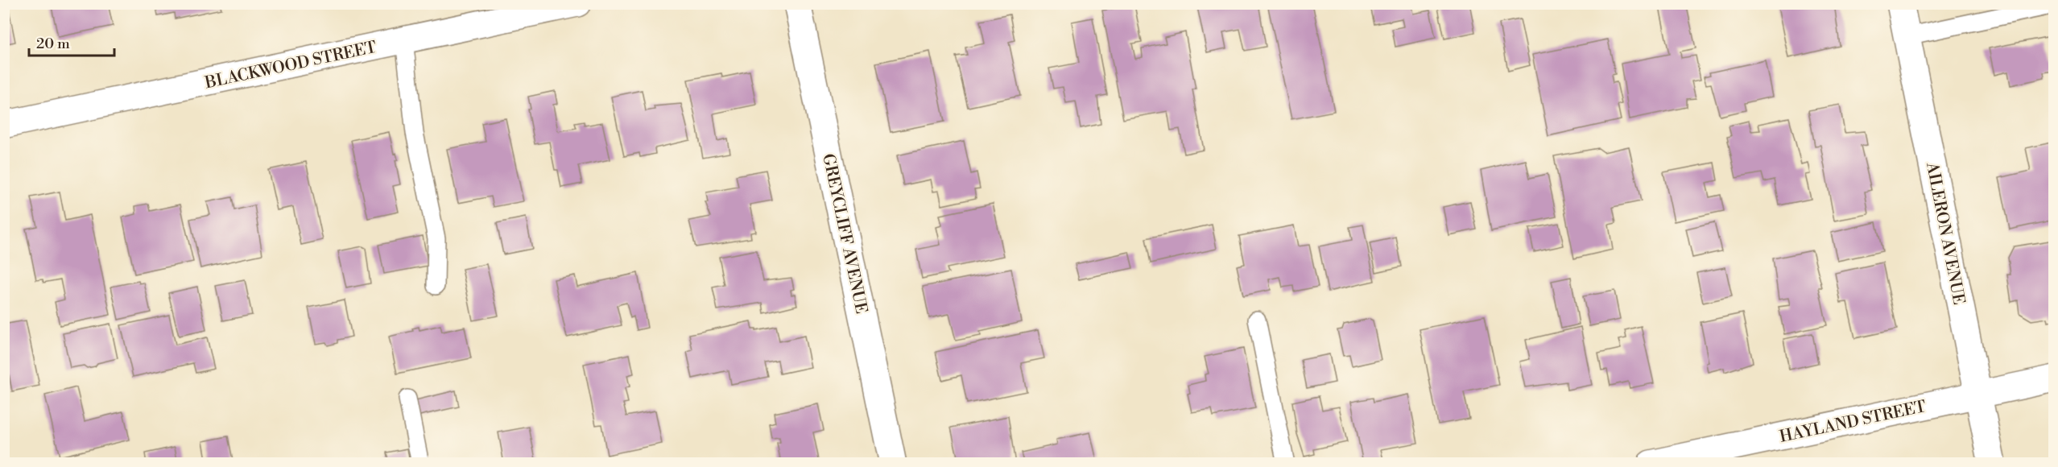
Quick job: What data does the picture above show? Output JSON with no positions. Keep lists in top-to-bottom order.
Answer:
{
  "streets": {
    "street": [
      "BLACKWOOD STREET",
      "GREYCLIFF AVENUE",
      "AILERON AVENUE",
      "HAYLAND STREET"
    ]
  },
  "crossings": [
    ["AILERON AVENUE", "HAYLAND STREET"]
  ],
  "scale_bar": "20 m"
}
